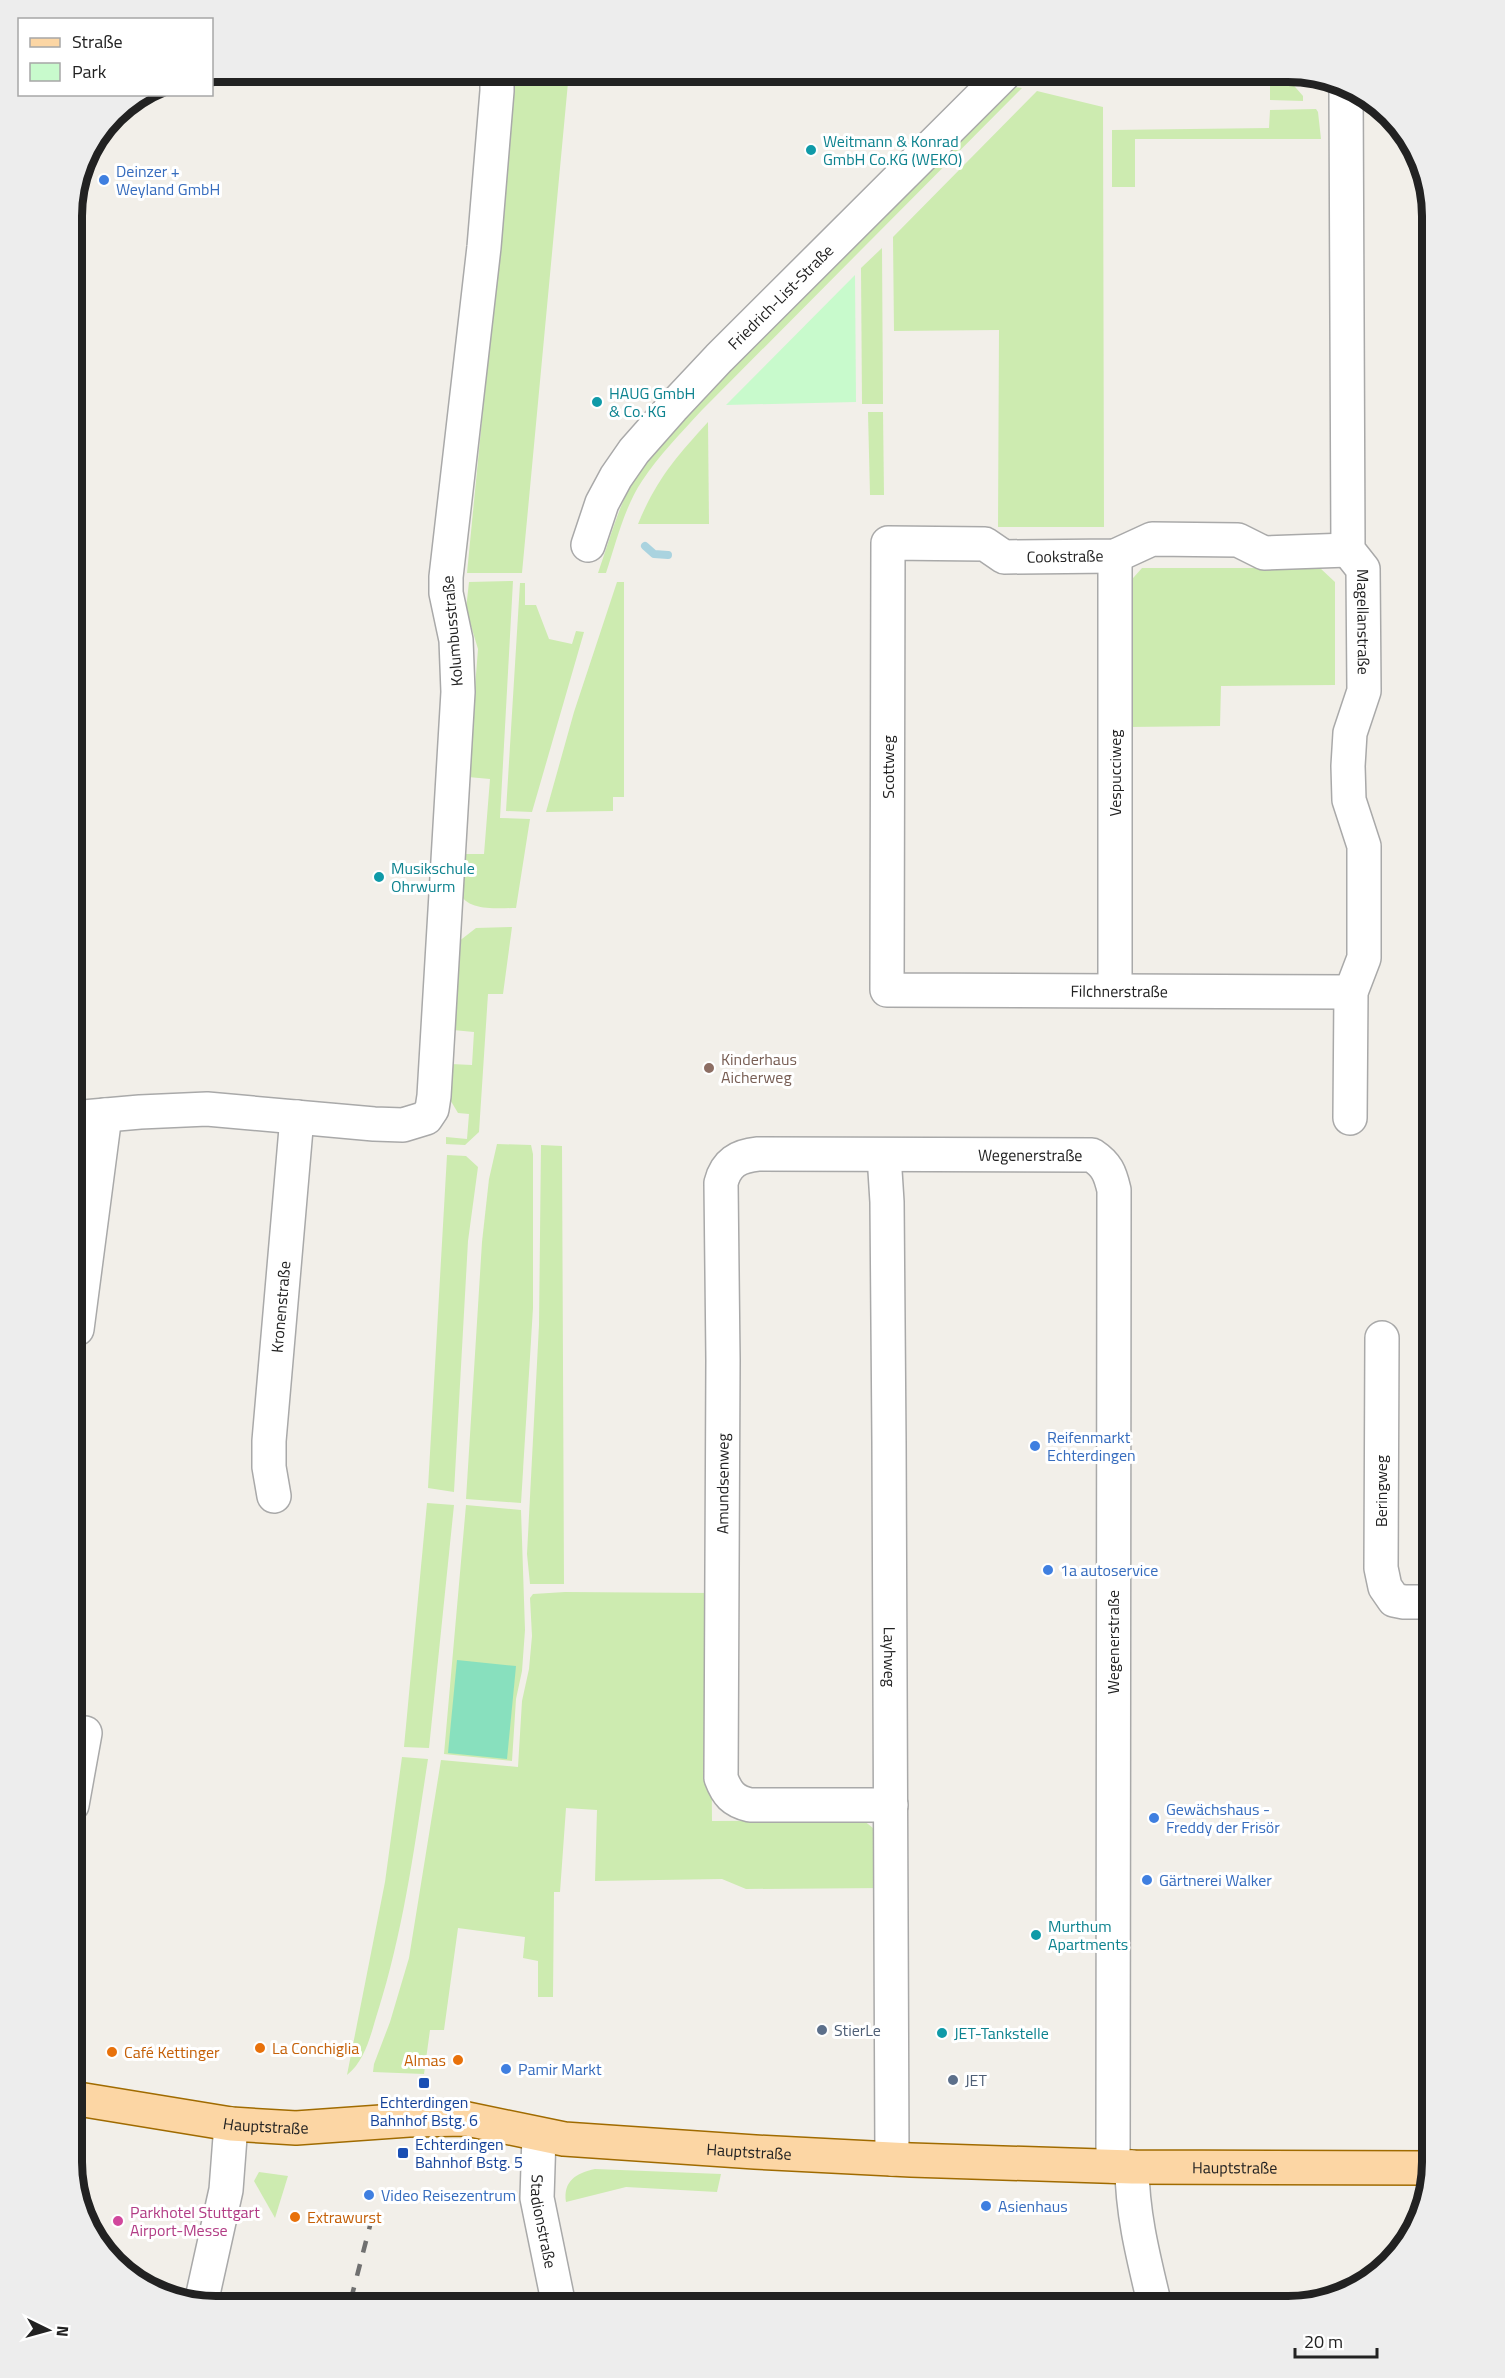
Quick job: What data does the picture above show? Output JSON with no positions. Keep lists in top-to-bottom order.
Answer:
{
  "streets": {
    "main road": ["Hauptstraße"],
    "street": [
      "Friedrich-List-Straße",
      "Cookstraße",
      "Magellanstraße",
      "Kolumbusstraße",
      "Scottweg",
      "Vespucciweg",
      "Filchnerstraße",
      "Wegenerstraße",
      "Kronenstraße",
      "Amundsenweg",
      "Beringweg",
      "Layhweg",
      "Stadionstraße"
    ]
  },
  "crossings": [
    ["Cookstraße", "Magellanstraße"],
    ["Cookstraße", "Scottweg"],
    ["Cookstraße", "Vespucciweg"],
    ["Magellanstraße", "Filchnerstraße"],
    ["Kolumbusstraße", "Kronenstraße"],
    ["Scottweg", "Filchnerstraße"],
    ["Vespucciweg", "Filchnerstraße"],
    ["Wegenerstraße", "Amundsenweg"],
    ["Wegenerstraße", "Layhweg"],
    ["Wegenerstraße", "Hauptstraße"],
    ["Amundsenweg", "Layhweg"],
    ["Layhweg", "Hauptstraße"],
    ["Hauptstraße", "Stadionstraße"]
  ],
  "places": {
    "other": [
      "Weitmann & Konrad GmbH Co.KG (WEKO)",
      "Deinzer + Weyland GmbH",
      "HAUG GmbH & Co. KG",
      "Musikschule Ohrwurm",
      "Kinderhaus Aicherweg",
      "Reifenmarkt Echterdingen",
      "1a autoservice",
      "Gewächshaus - Freddy der Frisör",
      "Gärtnerei Walker",
      "Murthum Apartments",
      "StierLe",
      "JET-Tankstelle",
      "La Conchiglia",
      "Café Kettinger",
      "Almas",
      "Pamir Markt",
      "JET",
      "Video Reisezentrum",
      "Asienhaus",
      "Extrawurst",
      "Parkhotel Stuttgart Airport-Messe"
    ],
    "transit": ["Echterdingen Bahnhof Bstg. 6", "Echterdingen Bahnhof Bstg. 5"]
  },
  "legend": ["Straße", "Park"],
  "scale_bar": "20 m",
  "north": "right"
}
